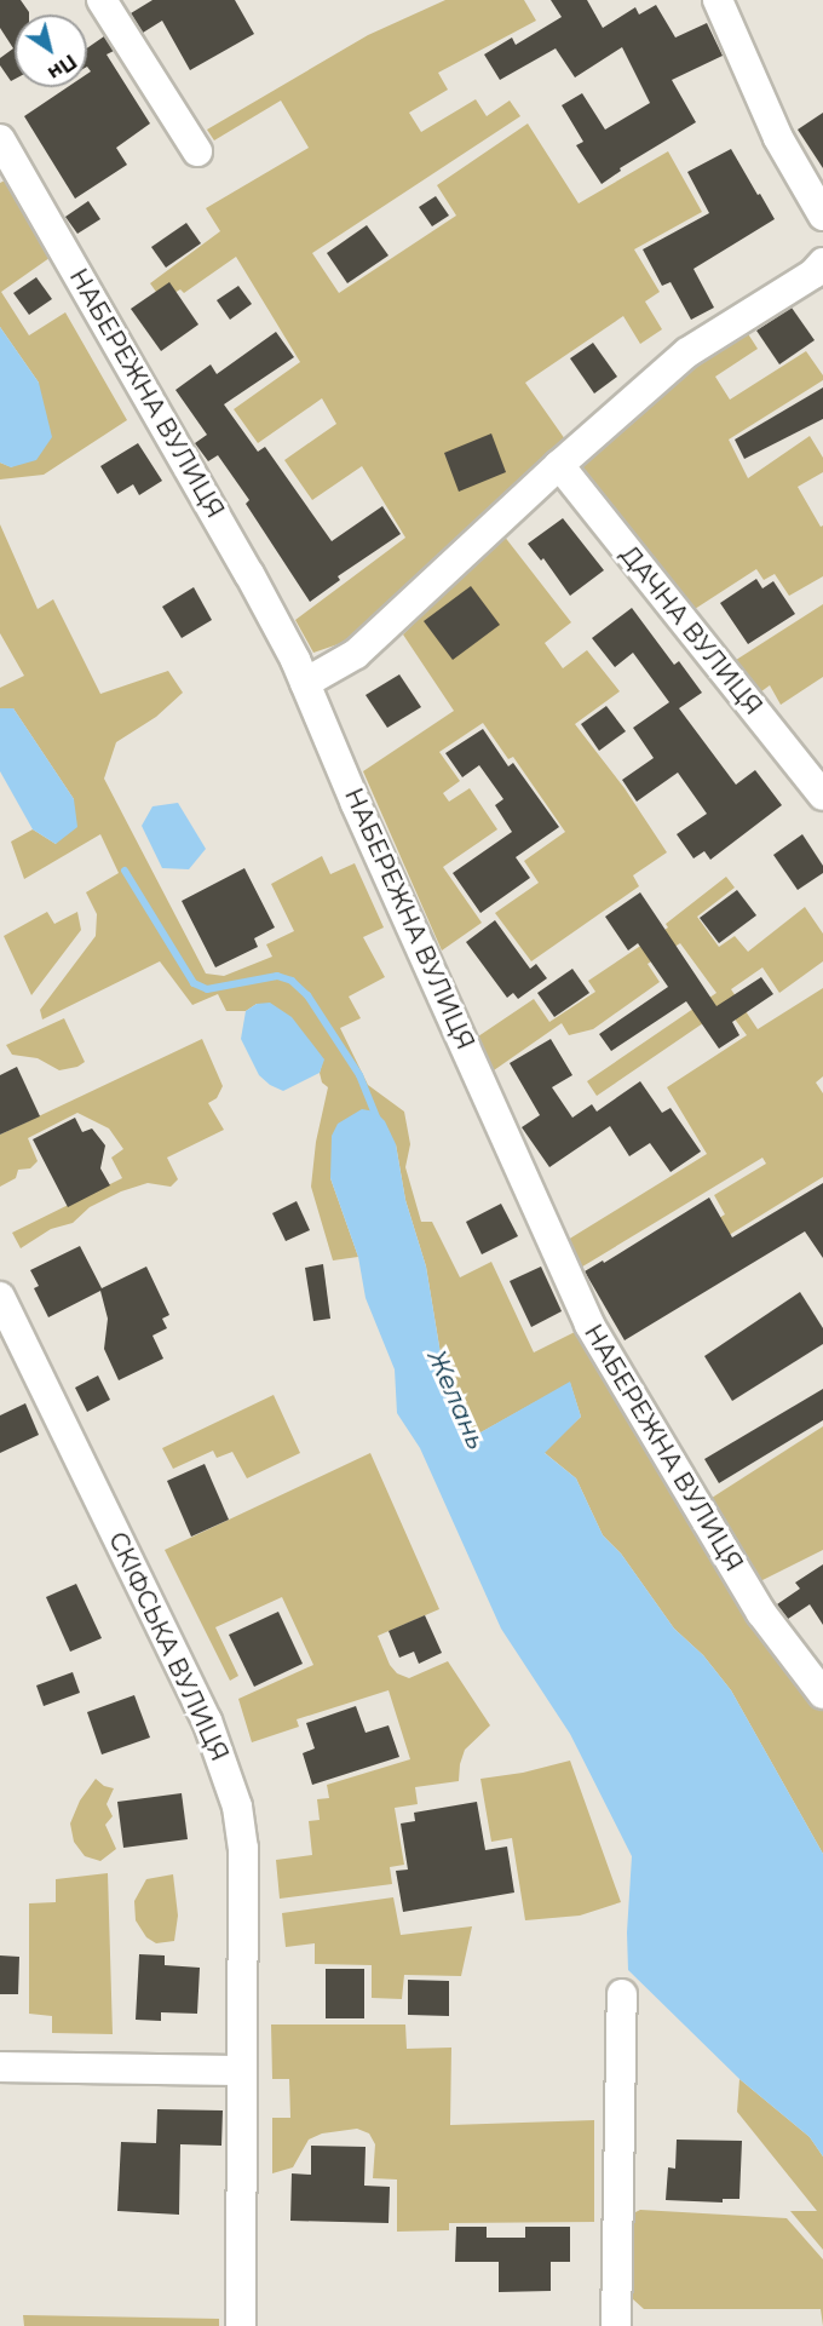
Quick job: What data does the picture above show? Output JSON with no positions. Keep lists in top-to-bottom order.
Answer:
{
  "streets": {
    "street": ["НАБЕРЕЖНА ВУЛИЦЯ", "ДАЧНА ВУЛИЦЯ", "СКІФСЬКА ВУЛИЦЯ"]
  },
  "water": ["Желань"],
  "north": "bottom right"
}
